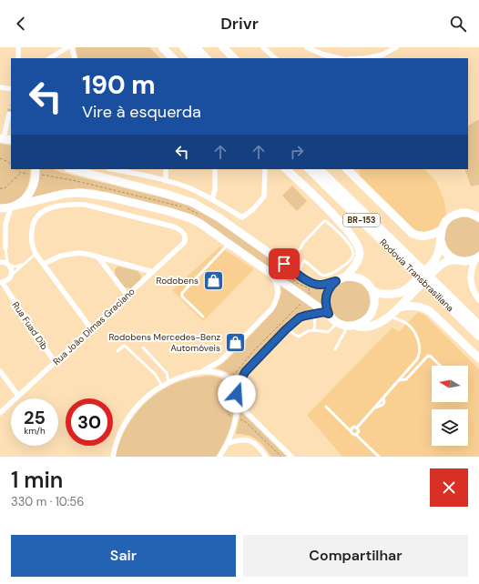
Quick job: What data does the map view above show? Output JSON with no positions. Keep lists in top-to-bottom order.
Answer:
{
  "streets": {
    "highway": ["BR-153", "Rodovia Transbrasiliana"],
    "street": ["Rua Fuad Dib", "Rua João Dimas Graciano"]
  },
  "crossings": [
    ["Rua Fuad Dib", "Rua João Dimas Graciano"]
  ],
  "places": {
    "shop": ["Rodobens", "Rodobens Mercedes-Benz Automóveis"]
  },
  "north": "left",
  "page": {
    "header": "Drivr",
    "turn": ["190 m", "Vire à esquerda"],
    "speed": "25 km/h",
    "limit": "30",
    "heading": ["1 min", "330 m · 10:56"],
    "buttons": ["Sair", "Compartilhar"]
  }
}
